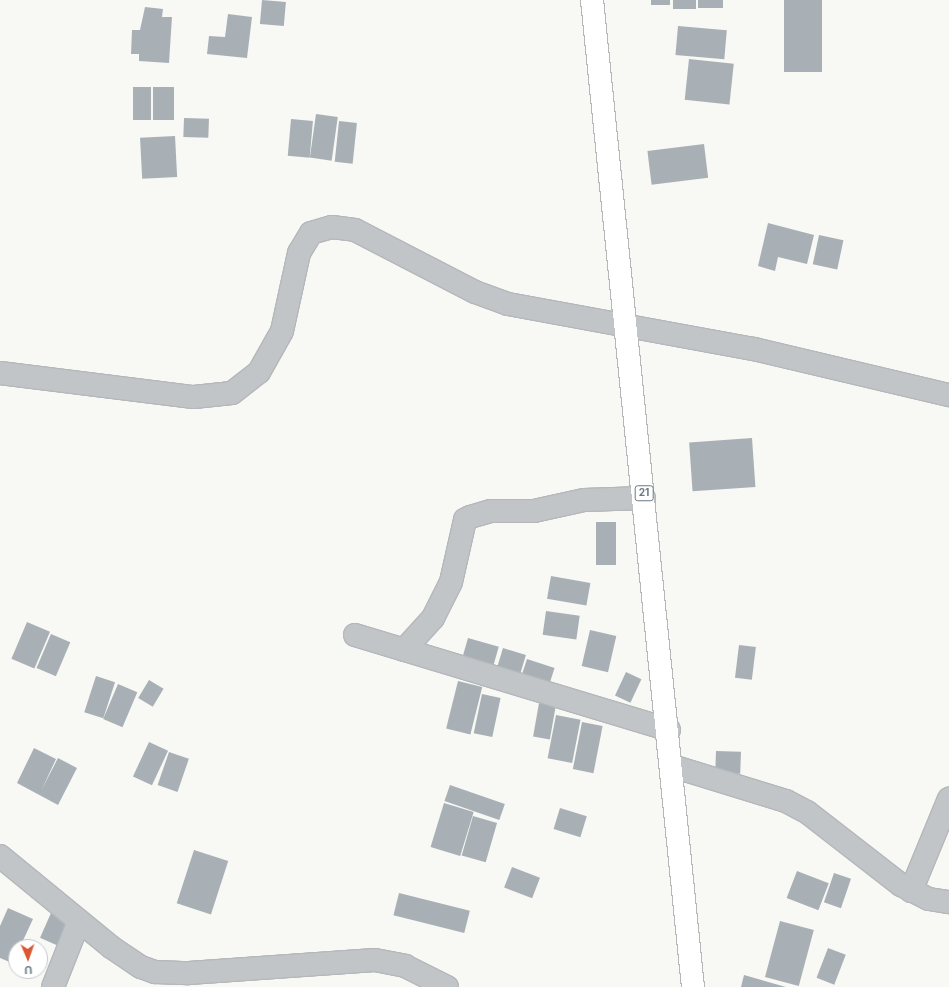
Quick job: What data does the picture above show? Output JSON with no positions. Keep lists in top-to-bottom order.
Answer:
{
  "streets": {
    "highway": ["21"]
  },
  "north": "bottom"
}
